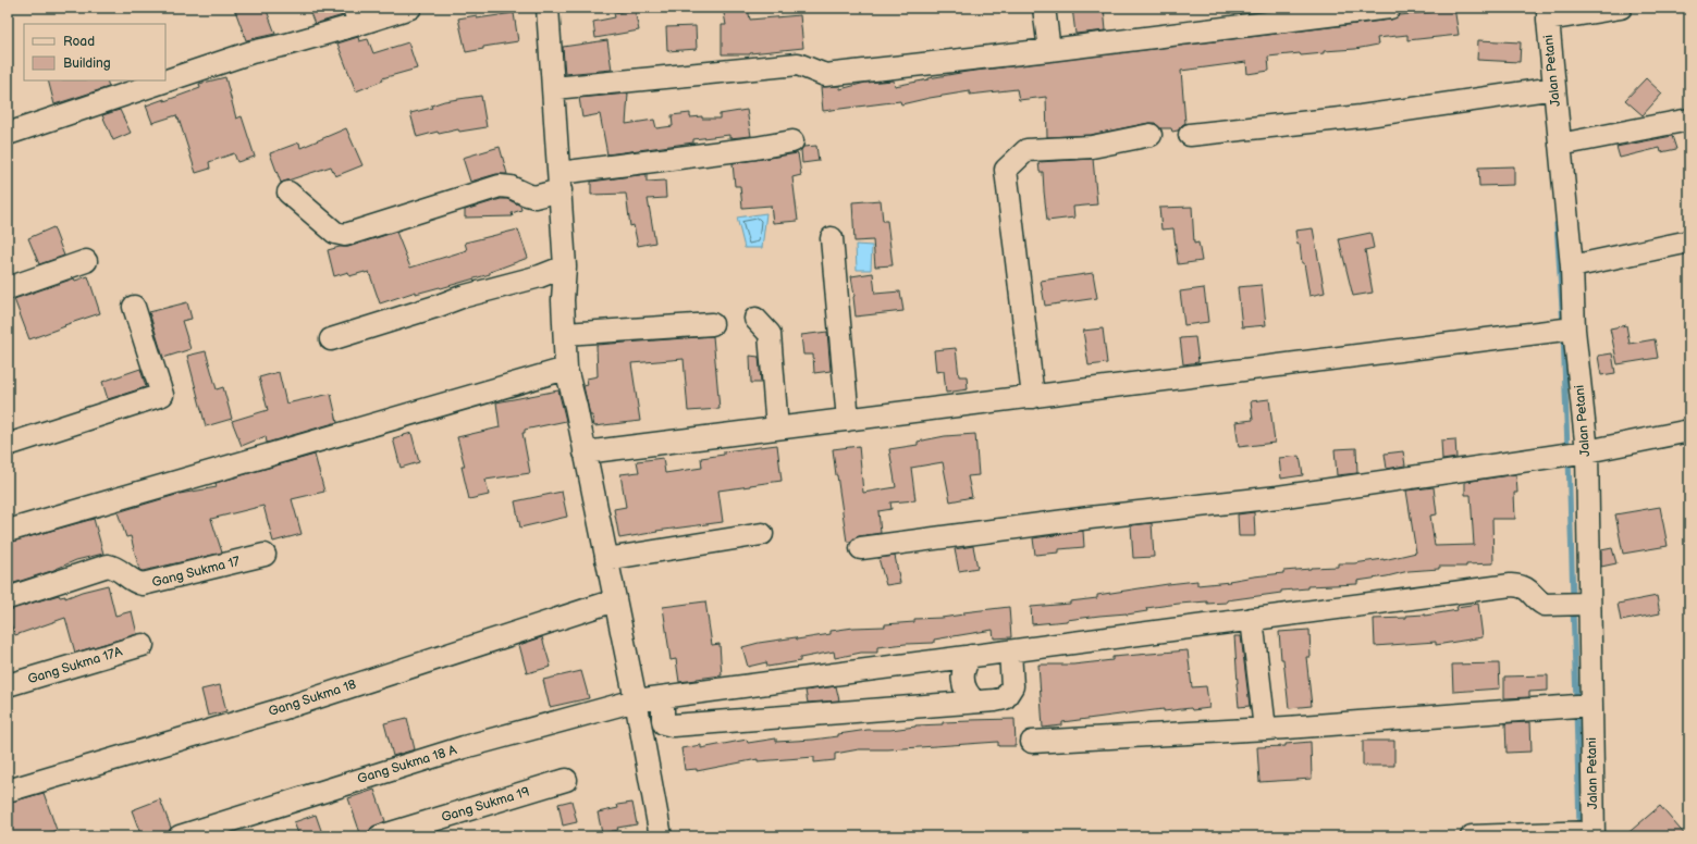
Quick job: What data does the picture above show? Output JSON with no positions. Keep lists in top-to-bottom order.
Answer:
{
  "streets": {
    "street": [
      "Jalan Petani",
      "Gang Sukma 17",
      "Gang Sukma 17A",
      "Gang Sukma 18",
      "Gang Sukma 18 A",
      "Gang Sukma 19"
    ]
  },
  "legend": ["Road", "Building"]
}
